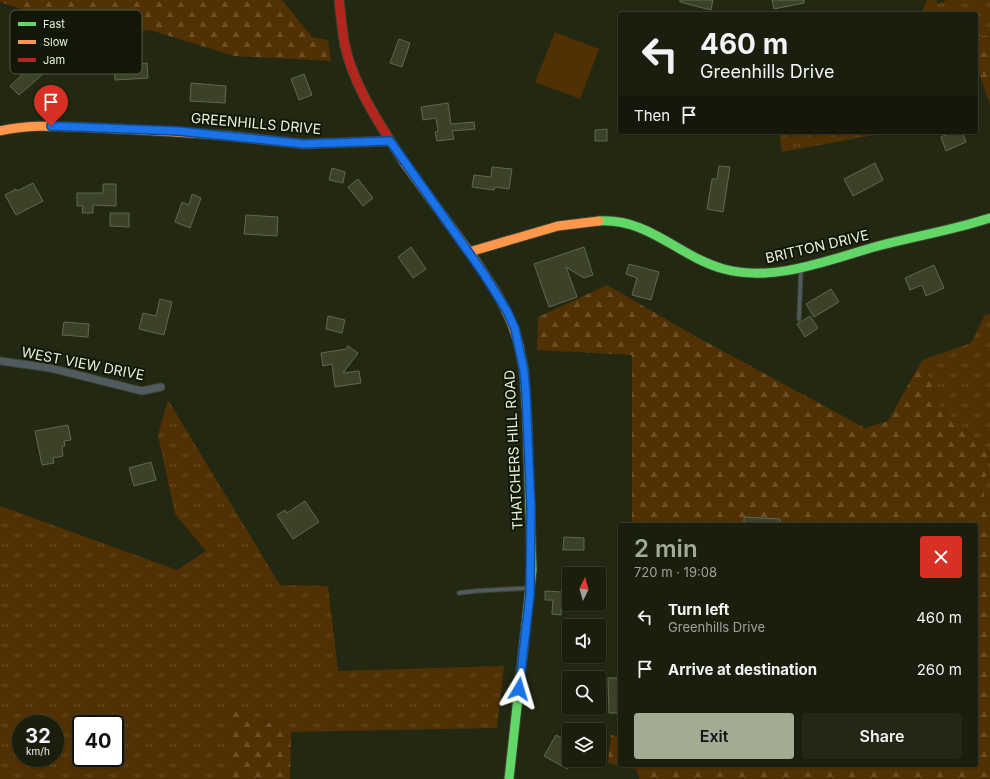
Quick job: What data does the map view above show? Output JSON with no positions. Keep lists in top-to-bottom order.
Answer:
{
  "streets": {
    "street": [
      "GREENHILLS DRIVE",
      "BRITTON DRIVE",
      "WEST VIEW DRIVE",
      "THATCHERS HILL ROAD"
    ]
  },
  "crossings": [
    ["GREENHILLS DRIVE", "THATCHERS HILL ROAD"],
    ["BRITTON DRIVE", "THATCHERS HILL ROAD"]
  ],
  "legend": ["Fast", "Slow", "Jam"],
  "north": "top",
  "page": {
    "turn": ["460 m", "Greenhills Drive"],
    "then": "Then",
    "heading": ["2 min", "720 m · 19:08"],
    "list": [
      {
        "name": "Turn left",
        "note": "Greenhills Drive",
        "value": "460 m"
      },
      {
        "name": "Arrive at destination",
        "value": "260 m"
      }
    ],
    "buttons": ["Exit", "Share"],
    "speed": "32 km/h",
    "limit": "40"
  }
}
